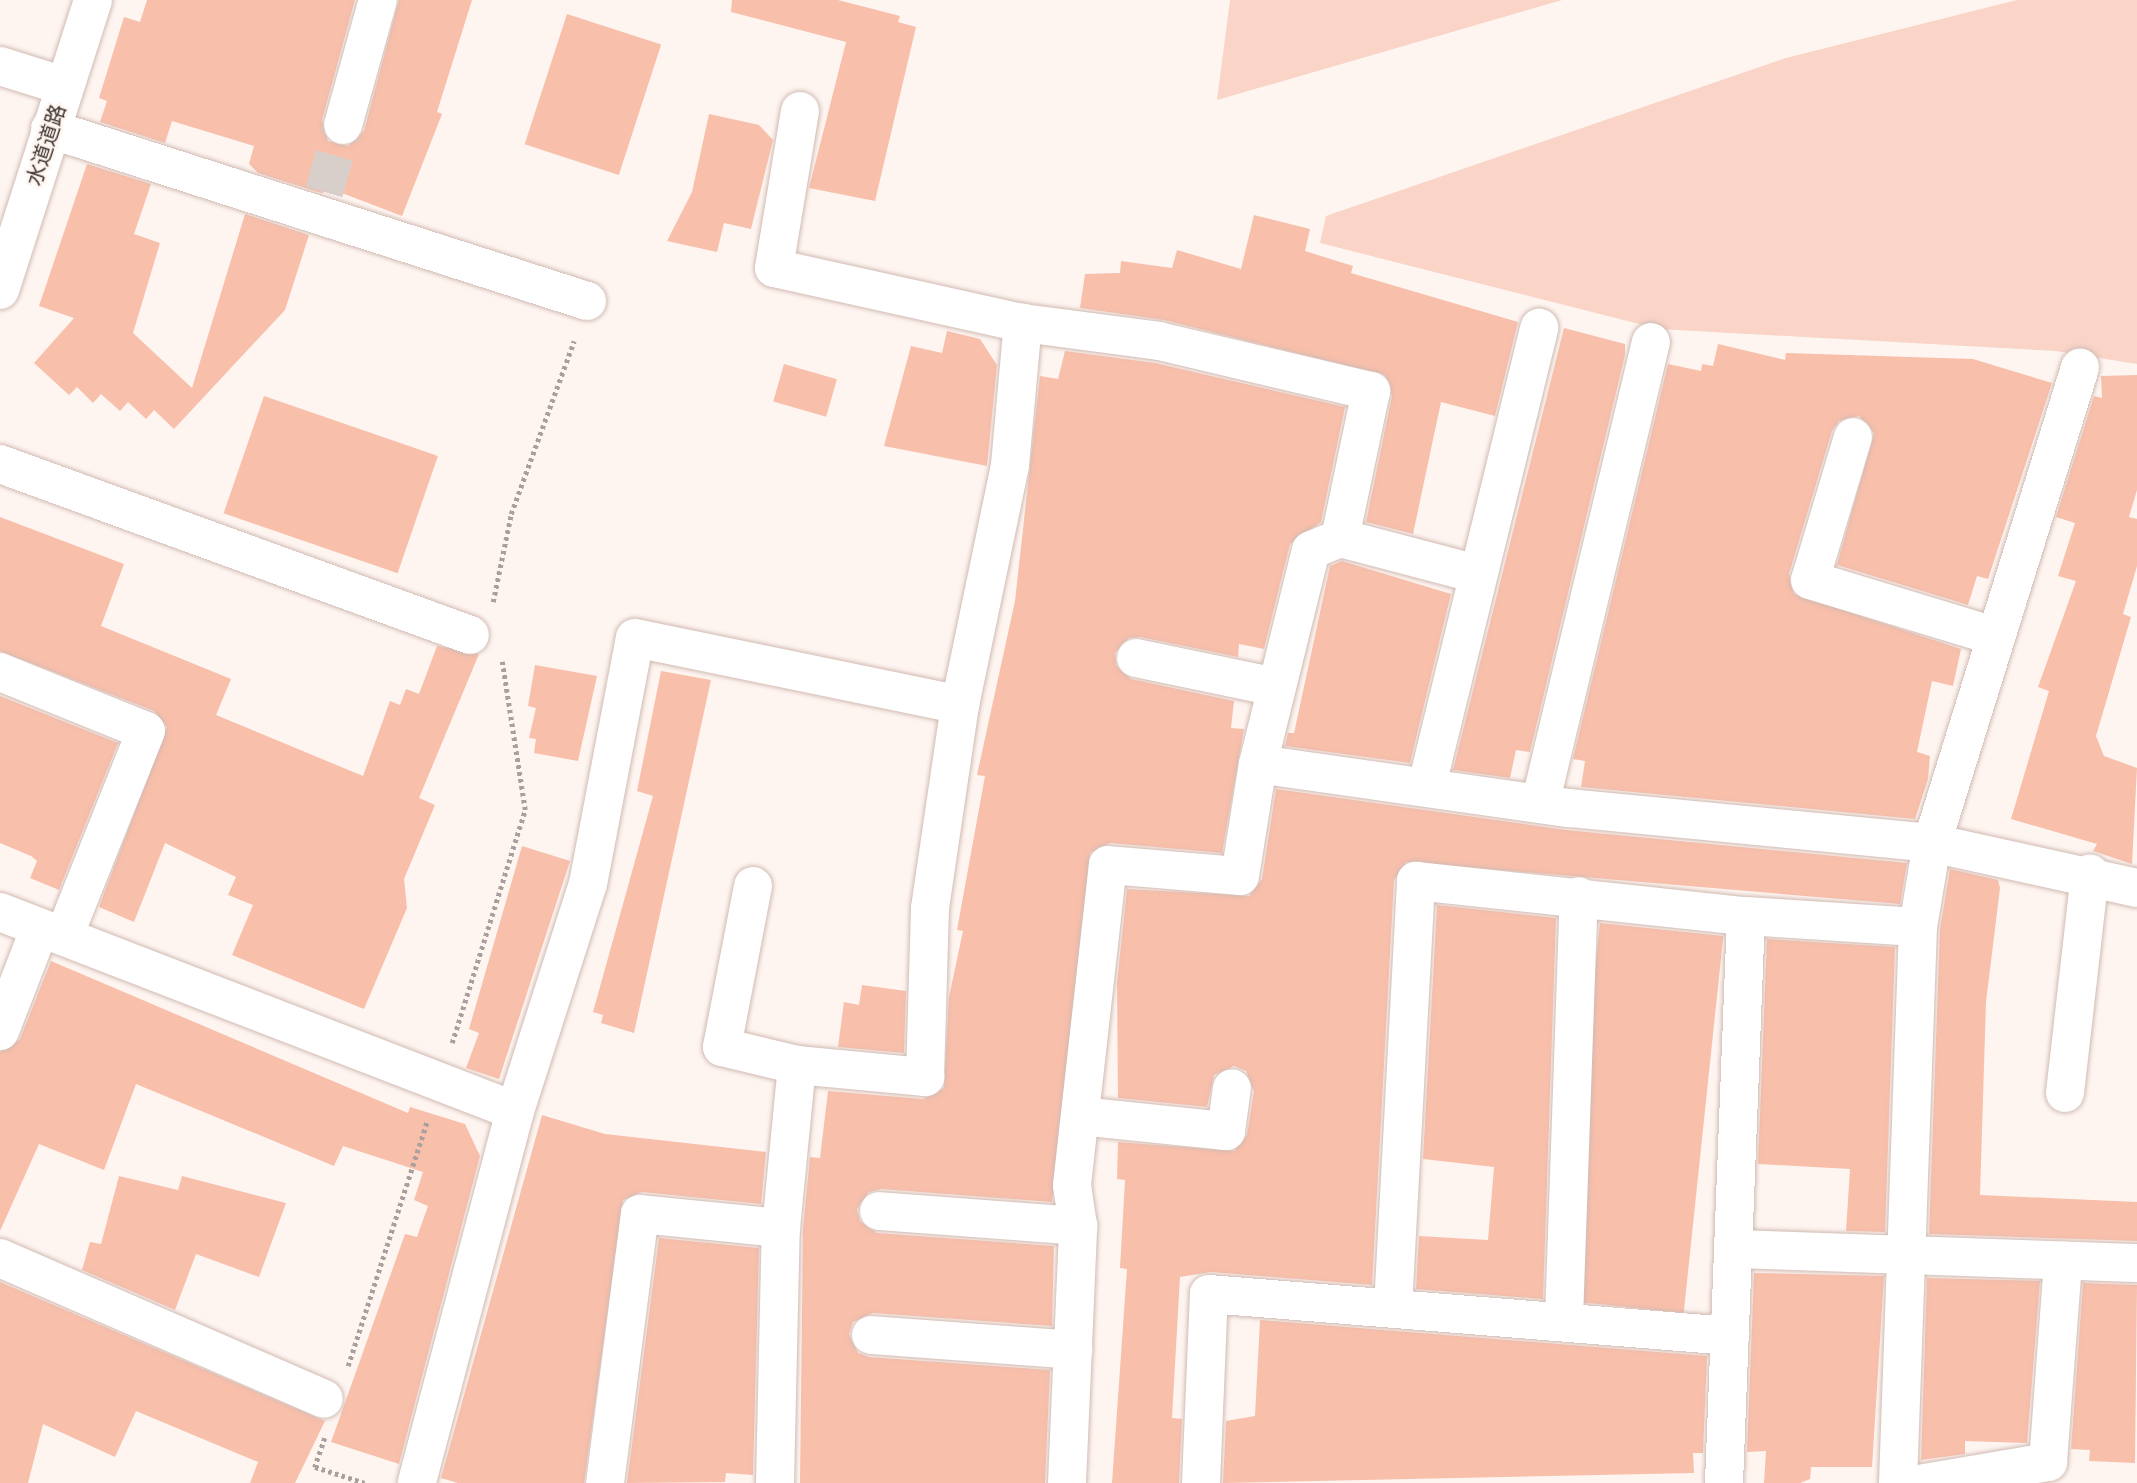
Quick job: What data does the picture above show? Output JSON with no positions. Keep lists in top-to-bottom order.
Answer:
{
  "streets": {
    "street": ["水道道路"]
  }
}
